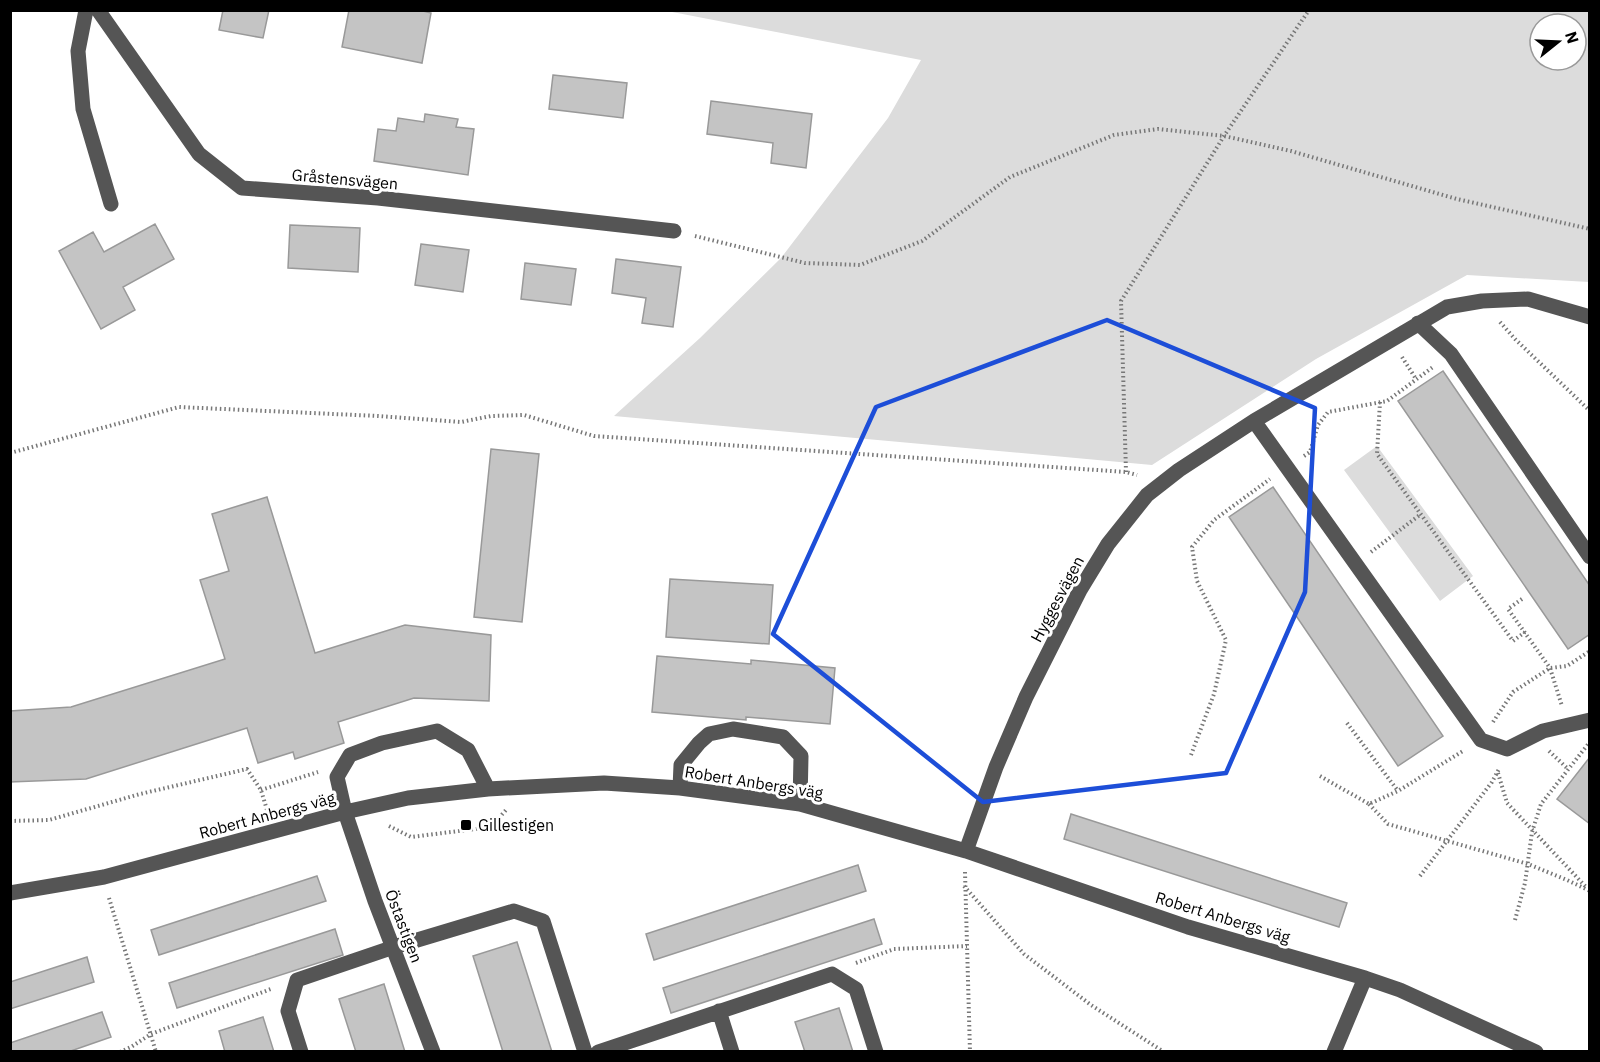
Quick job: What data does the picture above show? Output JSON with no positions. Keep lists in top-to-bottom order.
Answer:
{
  "streets": {
    "street": [
      "Gråstensvägen",
      "Hyggesvägen",
      "Robert Anbergs väg",
      "Östastigen"
    ]
  },
  "crossings": [
    ["Hyggesvägen", "Robert Anbergs väg"],
    ["Robert Anbergs väg", "Östastigen"]
  ],
  "places": {
    "transit": ["Gillestigen"]
  },
  "north": "right"
}
